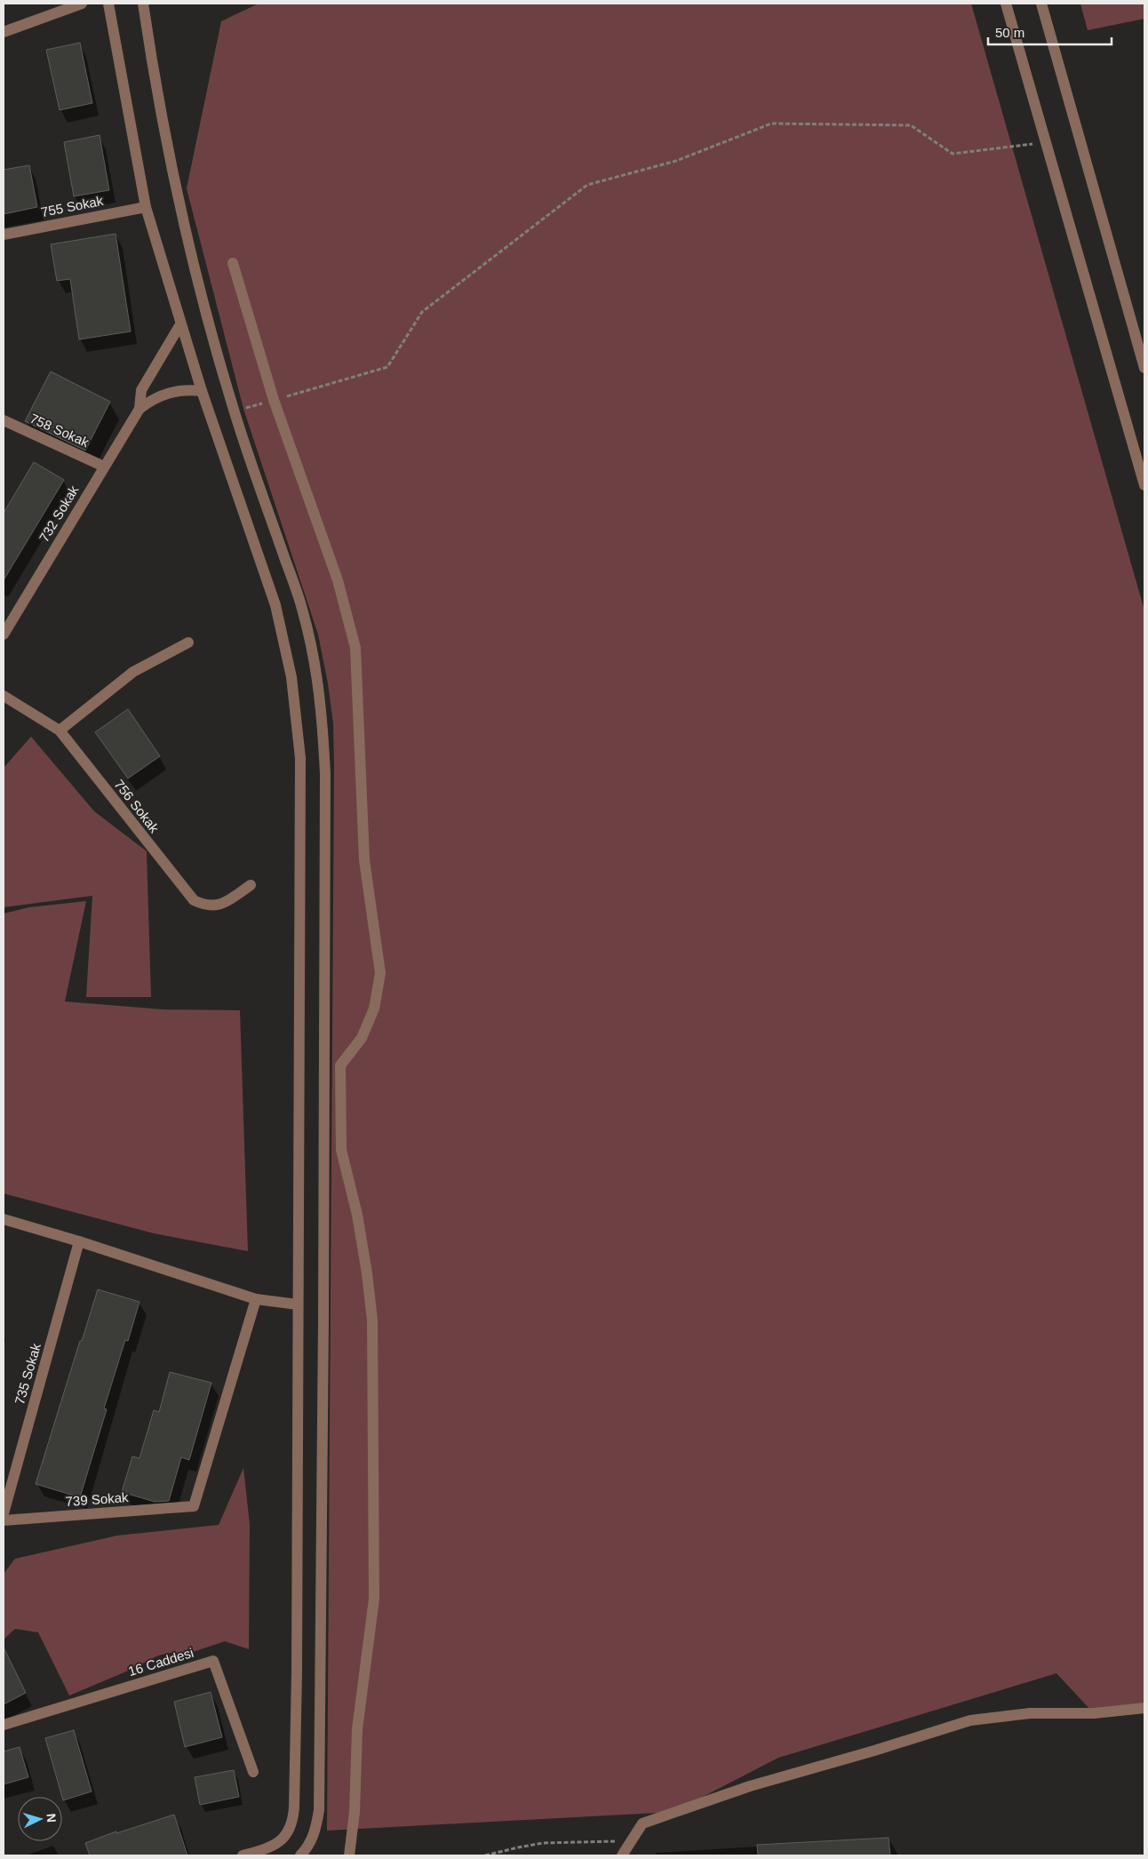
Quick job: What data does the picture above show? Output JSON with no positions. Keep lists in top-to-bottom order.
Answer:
{
  "streets": {
    "street": [
      "755 Sokak",
      "758 Sokak",
      "732 Sokak",
      "756 Sokak",
      "735 Sokak",
      "739 Sokak",
      "16 Caddesi"
    ]
  },
  "crossings": [
    ["758 Sokak", "732 Sokak"]
  ],
  "scale_bar": "50 m",
  "north": "right"
}
